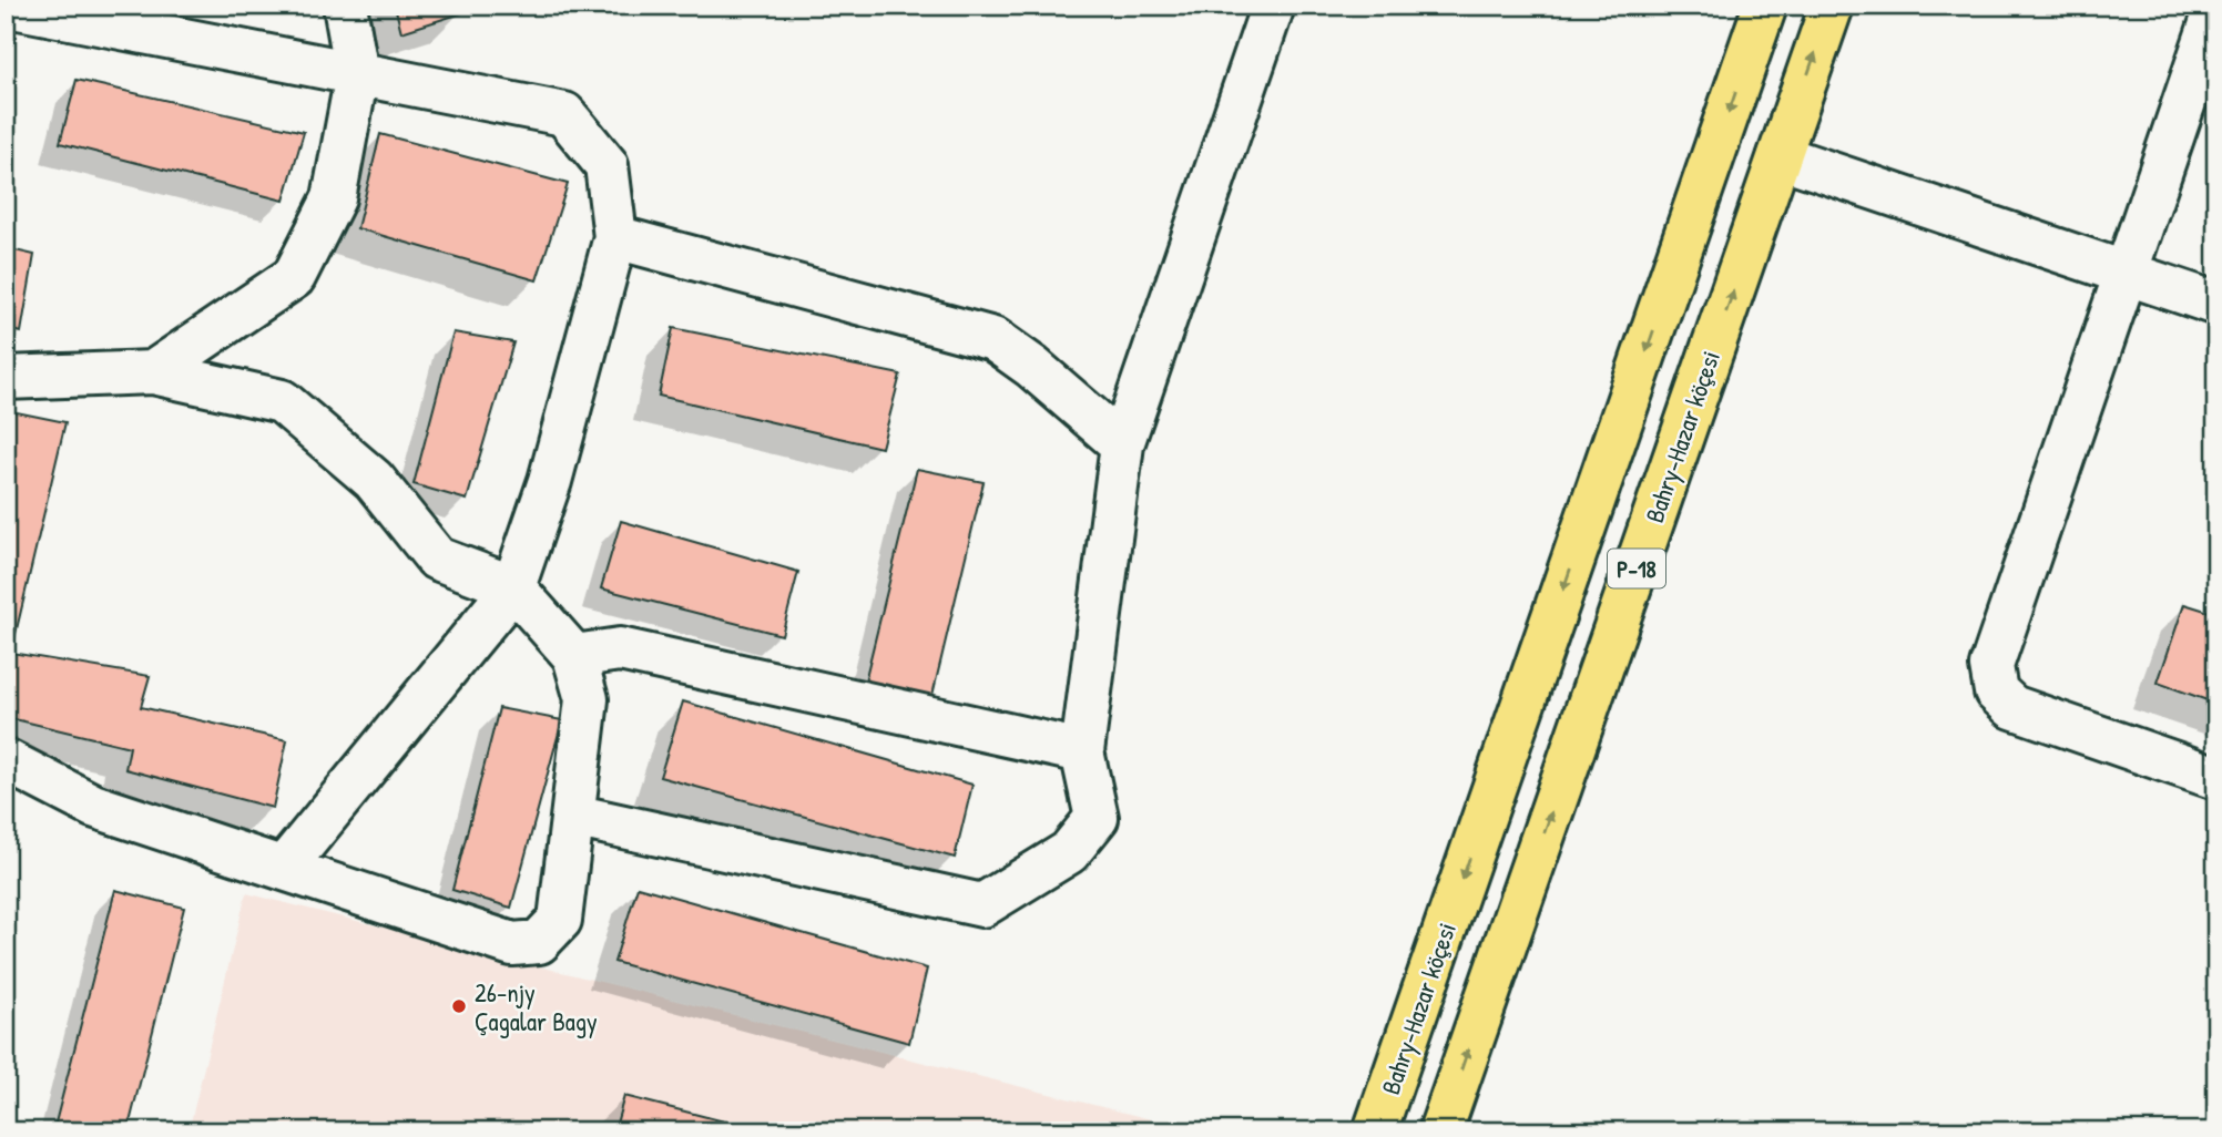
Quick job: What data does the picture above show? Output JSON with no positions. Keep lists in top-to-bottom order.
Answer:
{
  "streets": {
    "highway": ["Bahry-Hazar köçesi", "P-18"]
  },
  "places": ["26-njy Çagalar Bagy"]
}
